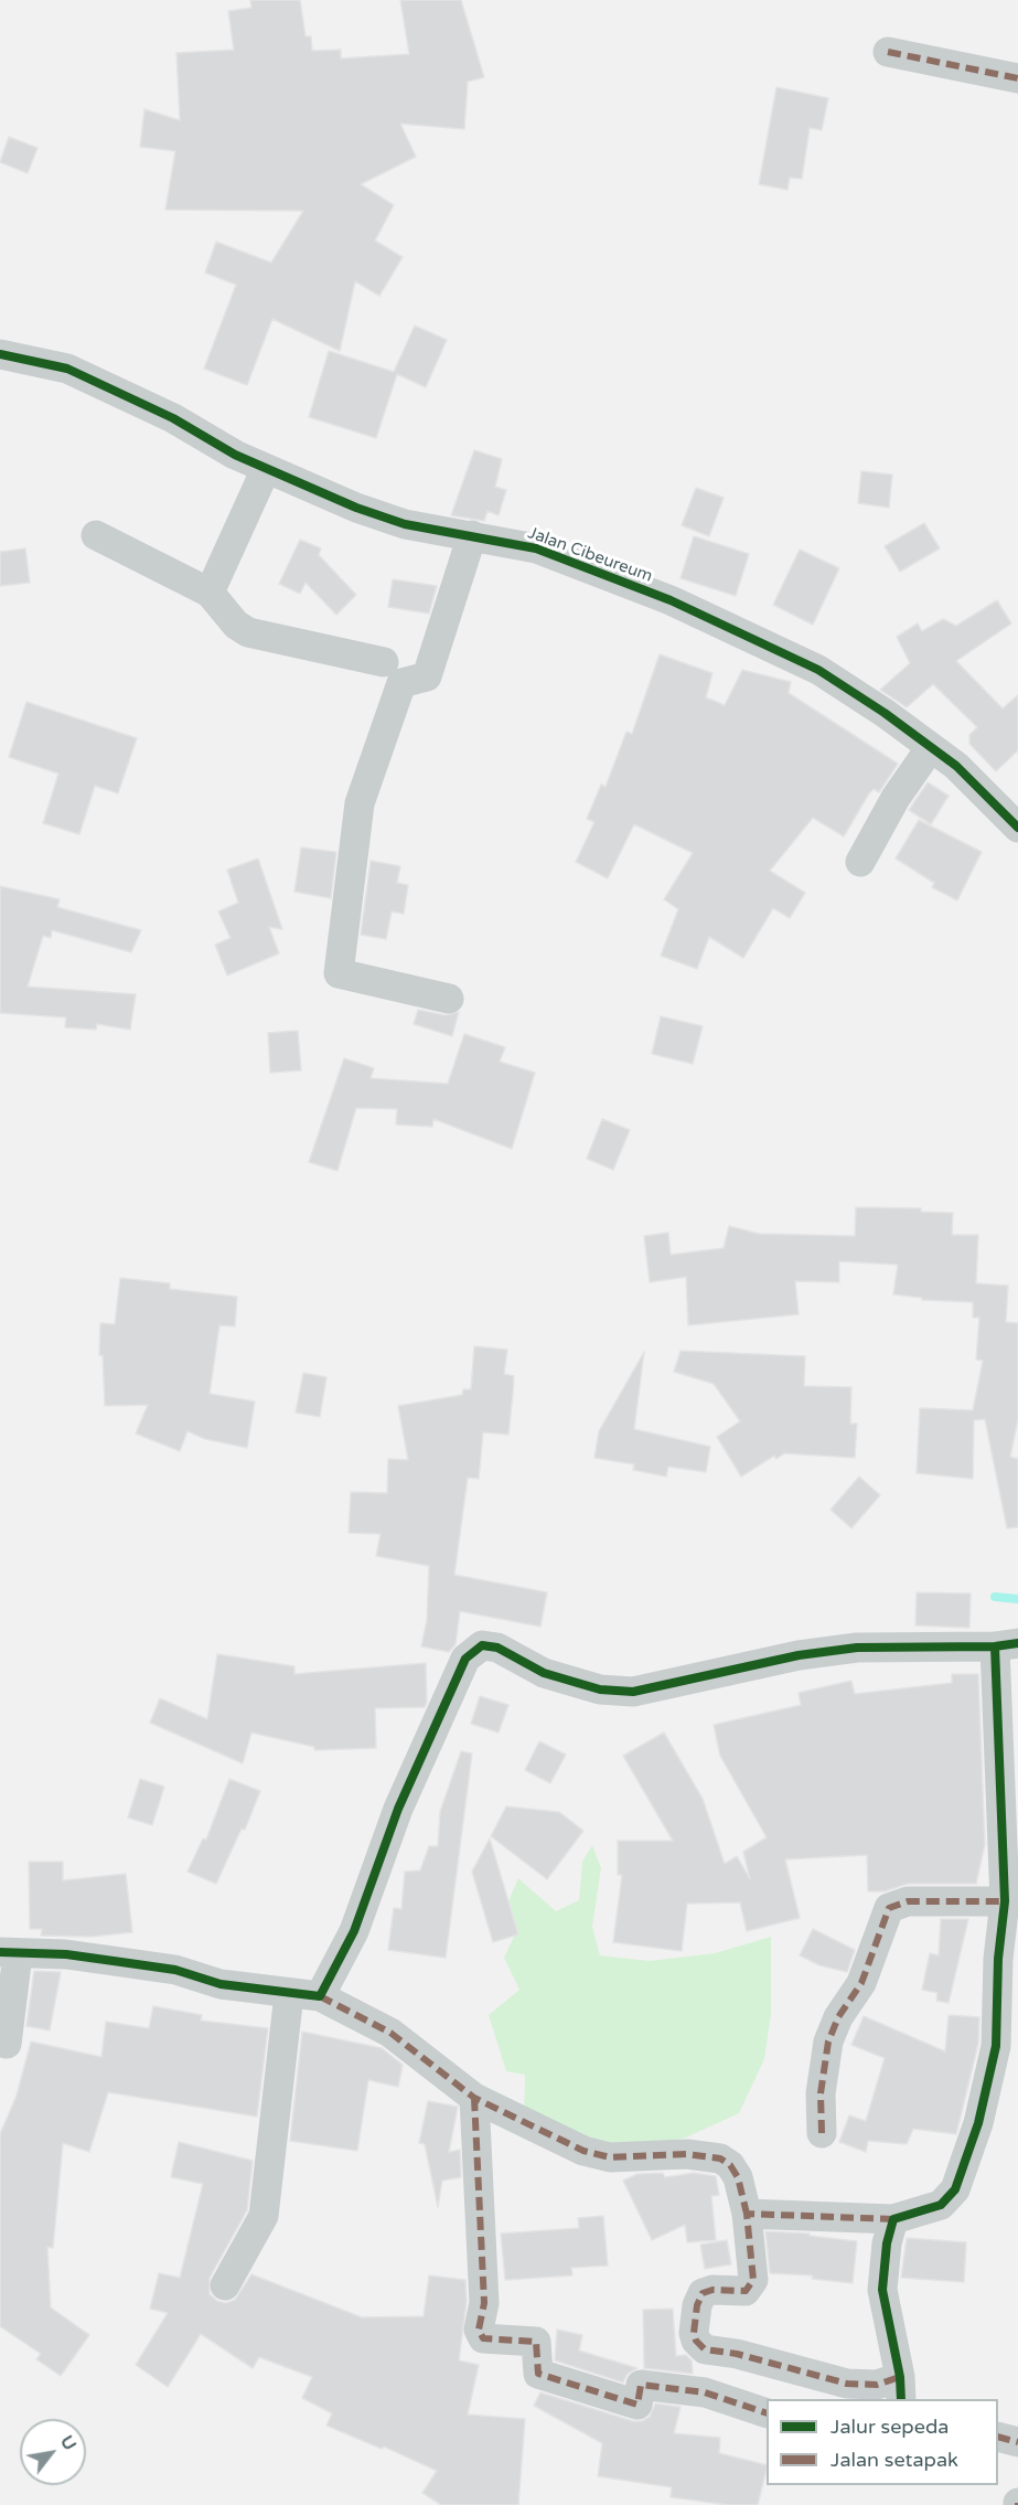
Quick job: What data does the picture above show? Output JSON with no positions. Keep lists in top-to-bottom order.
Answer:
{
  "streets": {
    "street": ["Jalan Cibeureum"]
  },
  "legend": ["Jalur sepeda", "Jalan setapak"],
  "north": "top right"
}
